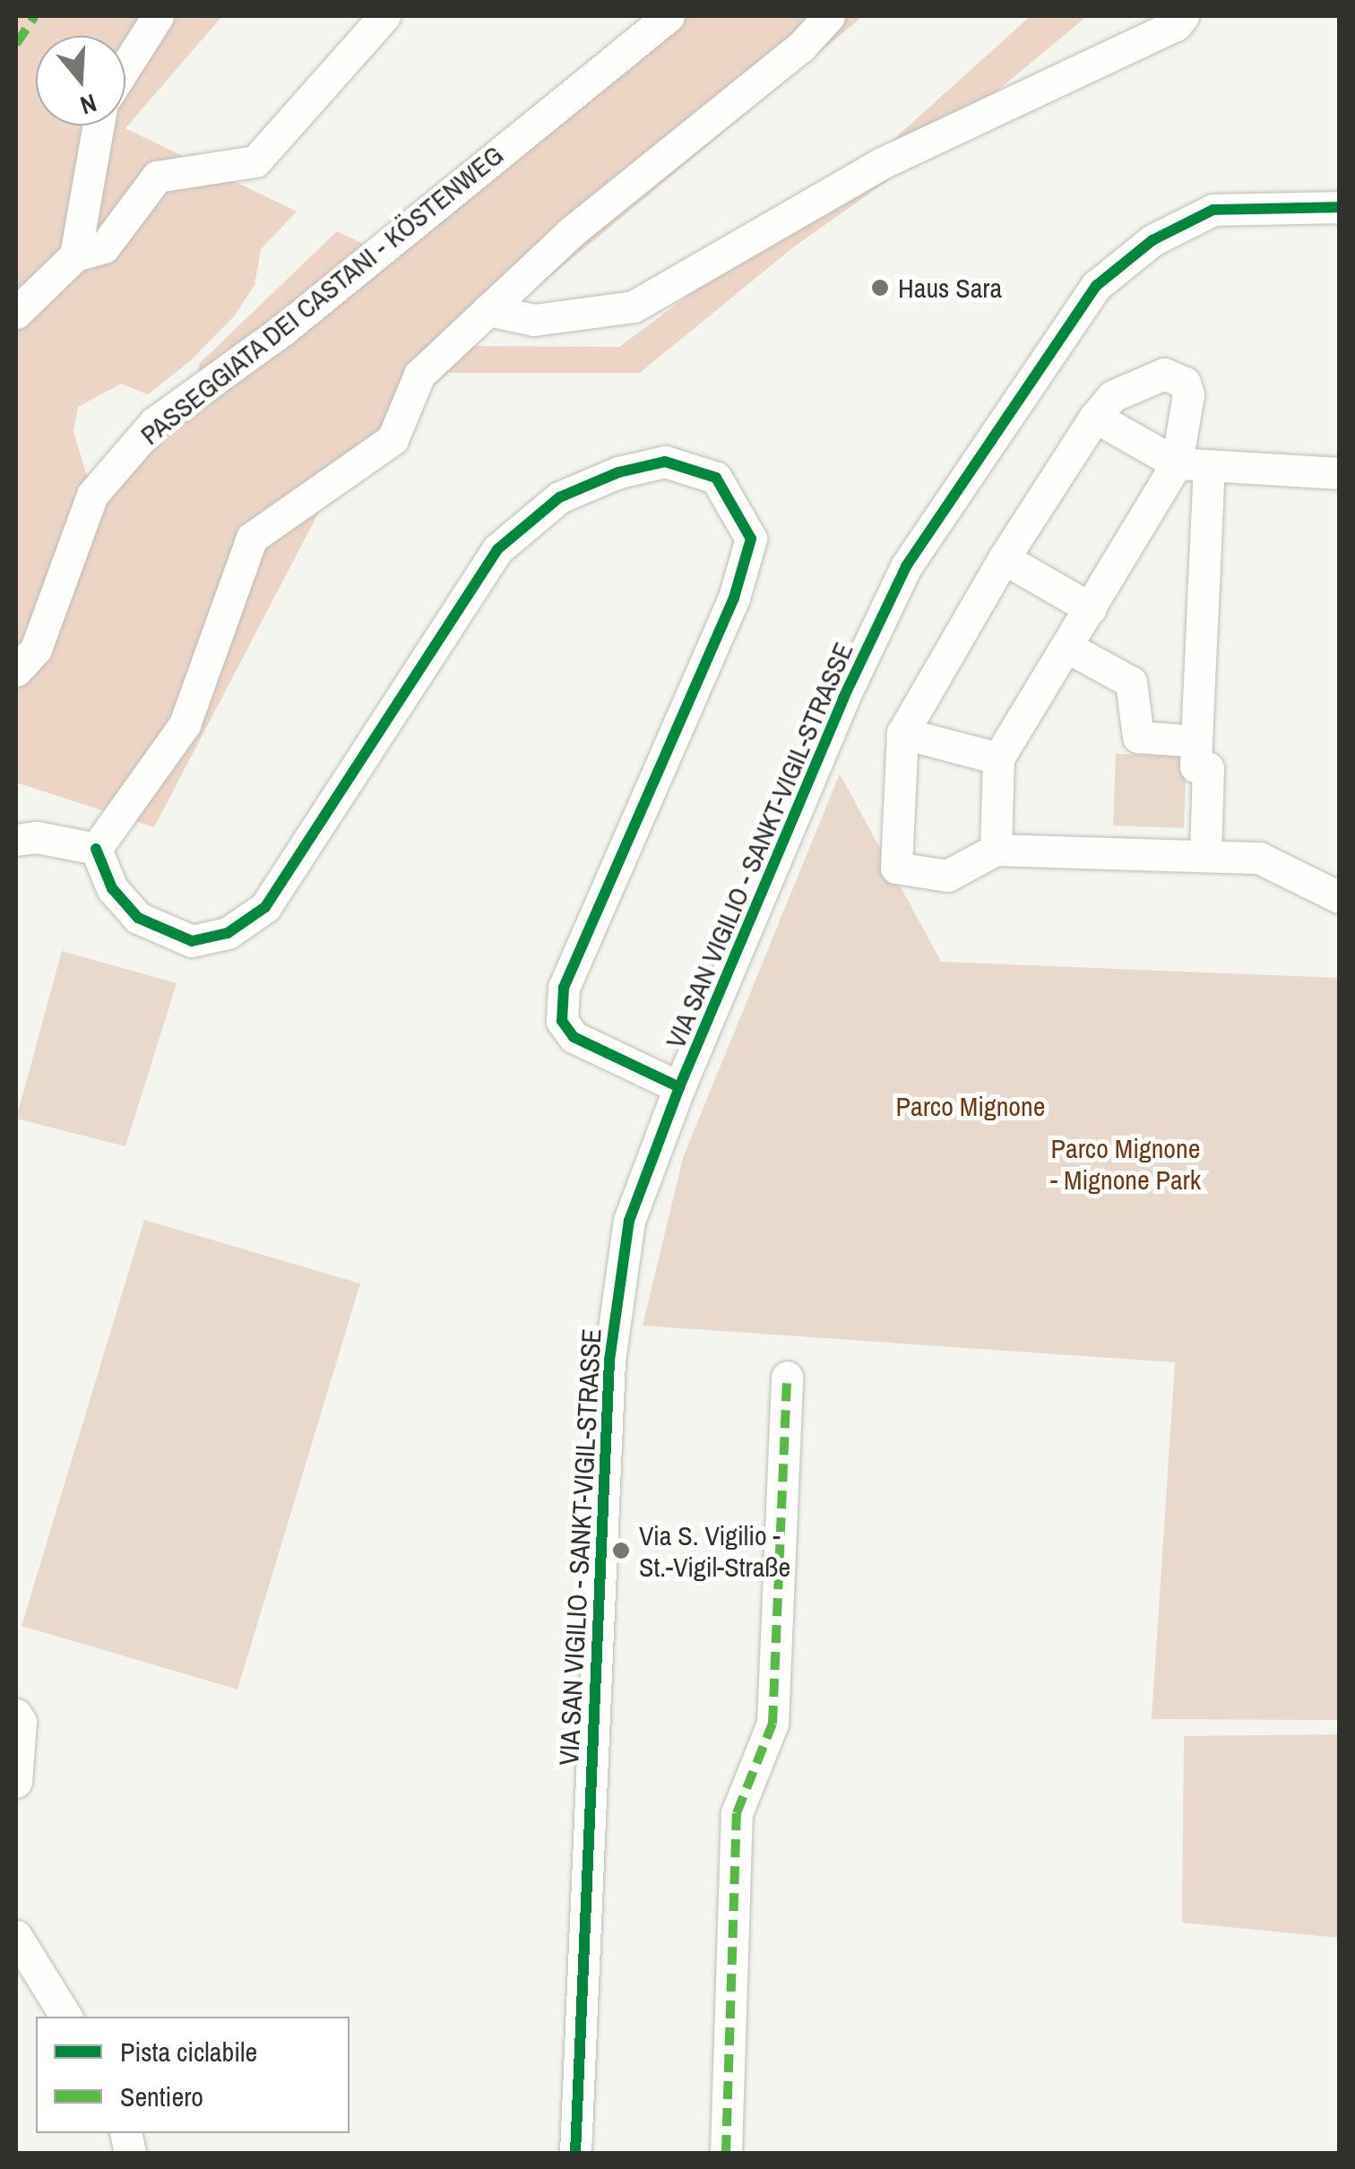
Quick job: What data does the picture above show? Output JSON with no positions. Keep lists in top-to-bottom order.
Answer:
{
  "streets": {
    "street": ["PASSEGGIATA DEI CASTANI - KÖSTENWEG", "VIA SAN VIGILIO - SANKT-VIGIL-STRASSE"]
  },
  "parks": ["Parco Mignone", "Parco Mignone - Mignone Park"],
  "places": ["Haus Sara", "Via S. Vigilio - St.-Vigil-Straße"],
  "legend": ["Pista ciclabile", "Sentiero"],
  "north": "bottom"
}
